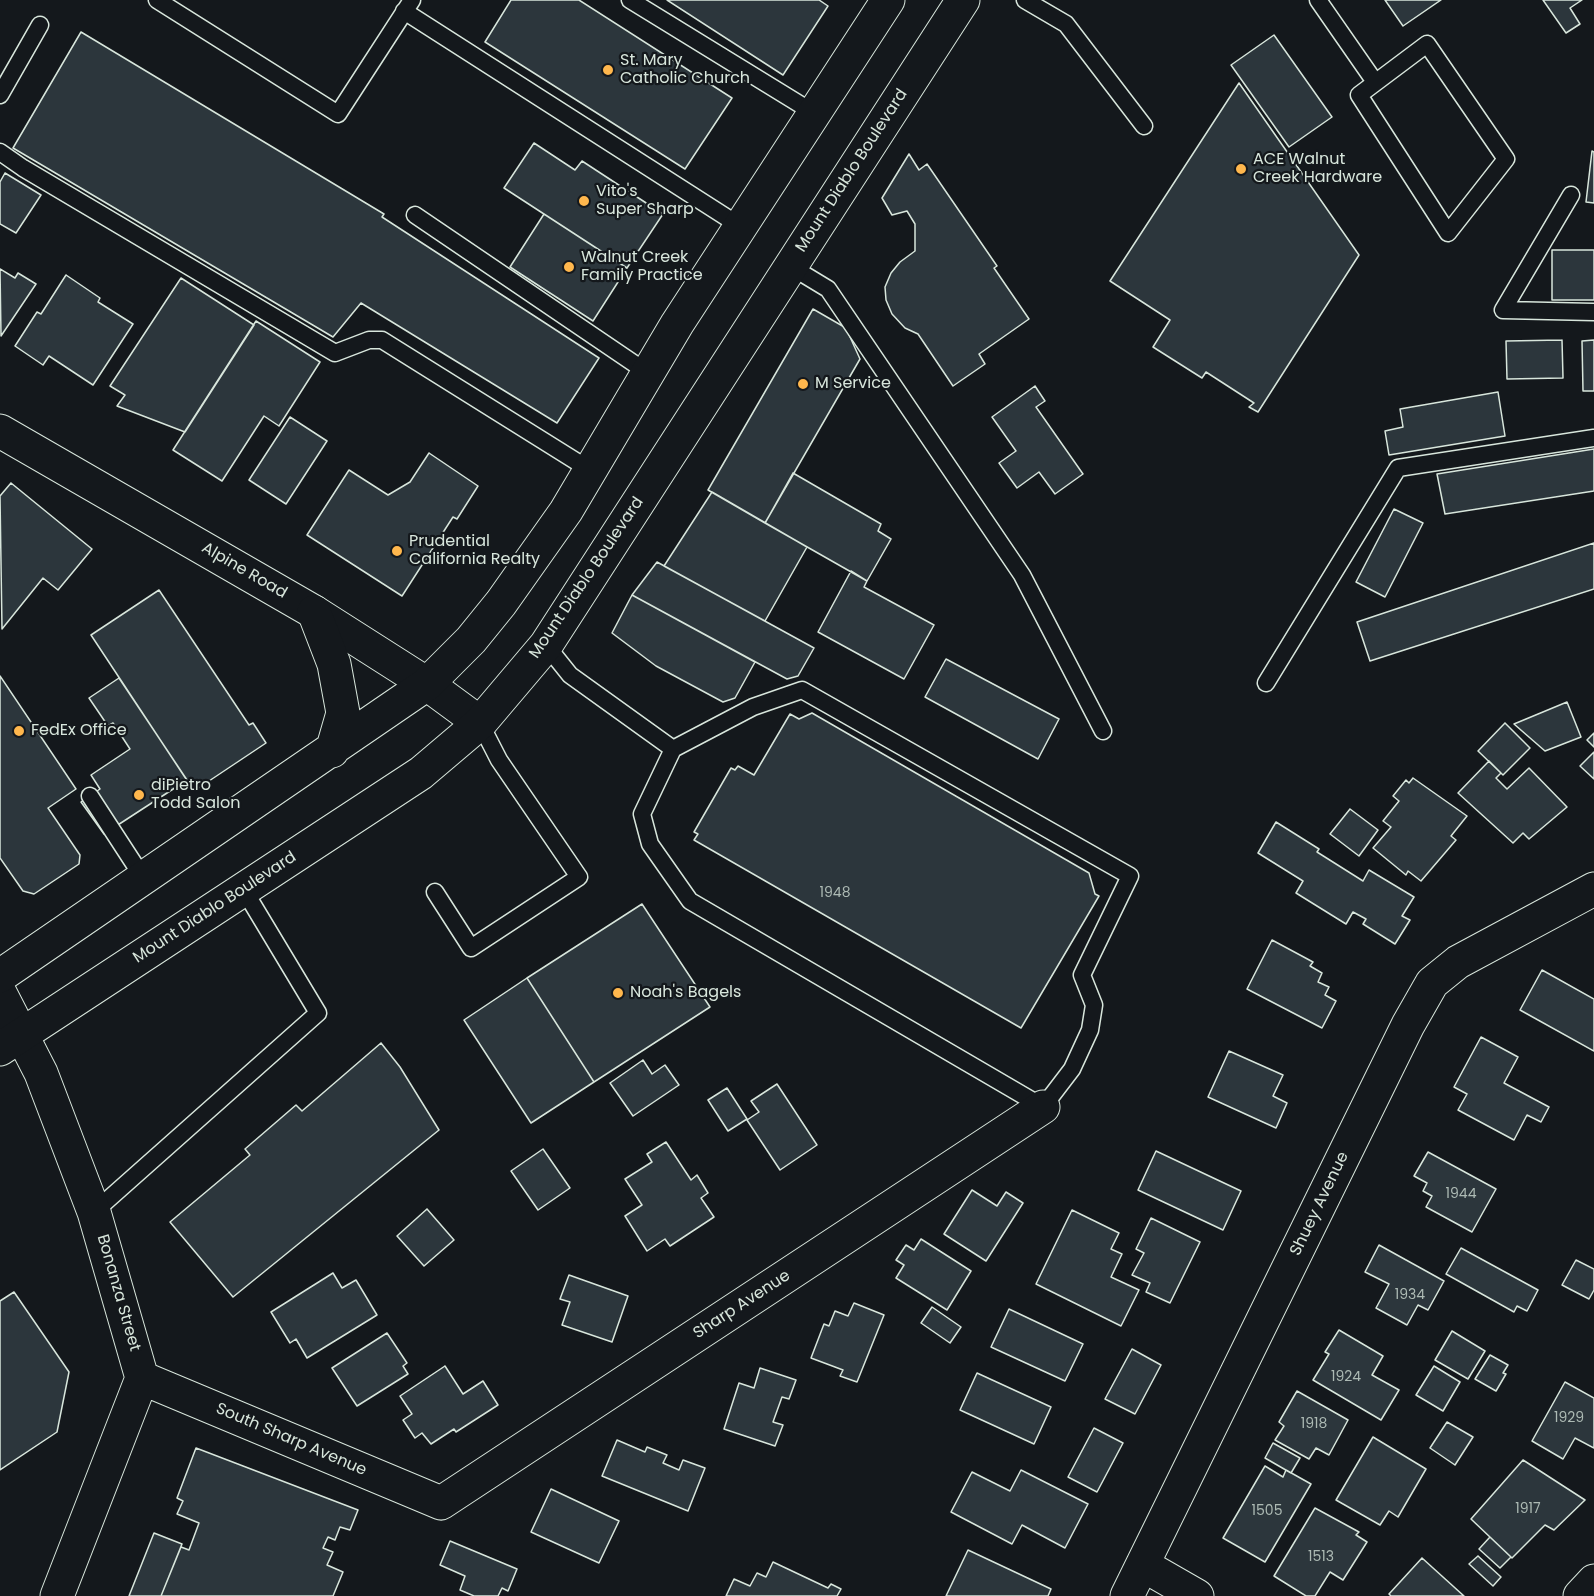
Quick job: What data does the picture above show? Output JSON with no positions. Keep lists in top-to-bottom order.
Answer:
{
  "streets": {
    "street": [
      "Mount Diablo Boulevard",
      "Alpine Road",
      "Shuey Avenue",
      "Bonanza Street",
      "Sharp Avenue",
      "South Sharp Avenue"
    ]
  },
  "crossings": [
    ["Mount Diablo Boulevard", "Alpine Road"],
    ["Mount Diablo Boulevard", "Bonanza Street"],
    ["Bonanza Street", "South Sharp Avenue"],
    ["Sharp Avenue", "South Sharp Avenue"]
  ],
  "places": [
    "St. Mary Catholic Church",
    "ACE Walnut Creek Hardware",
    "Vito's Super Sharp",
    "Walnut Creek Family Practice",
    "M Service",
    "Prudential California Realty",
    "FedEx Office",
    "diPietro Todd Salon",
    "Noah's Bagels"
  ],
  "house_numbers": [
    "1948",
    "1944",
    "1934",
    "1924",
    "1929",
    "1918",
    "1917",
    "1505",
    "1513"
  ]
}
